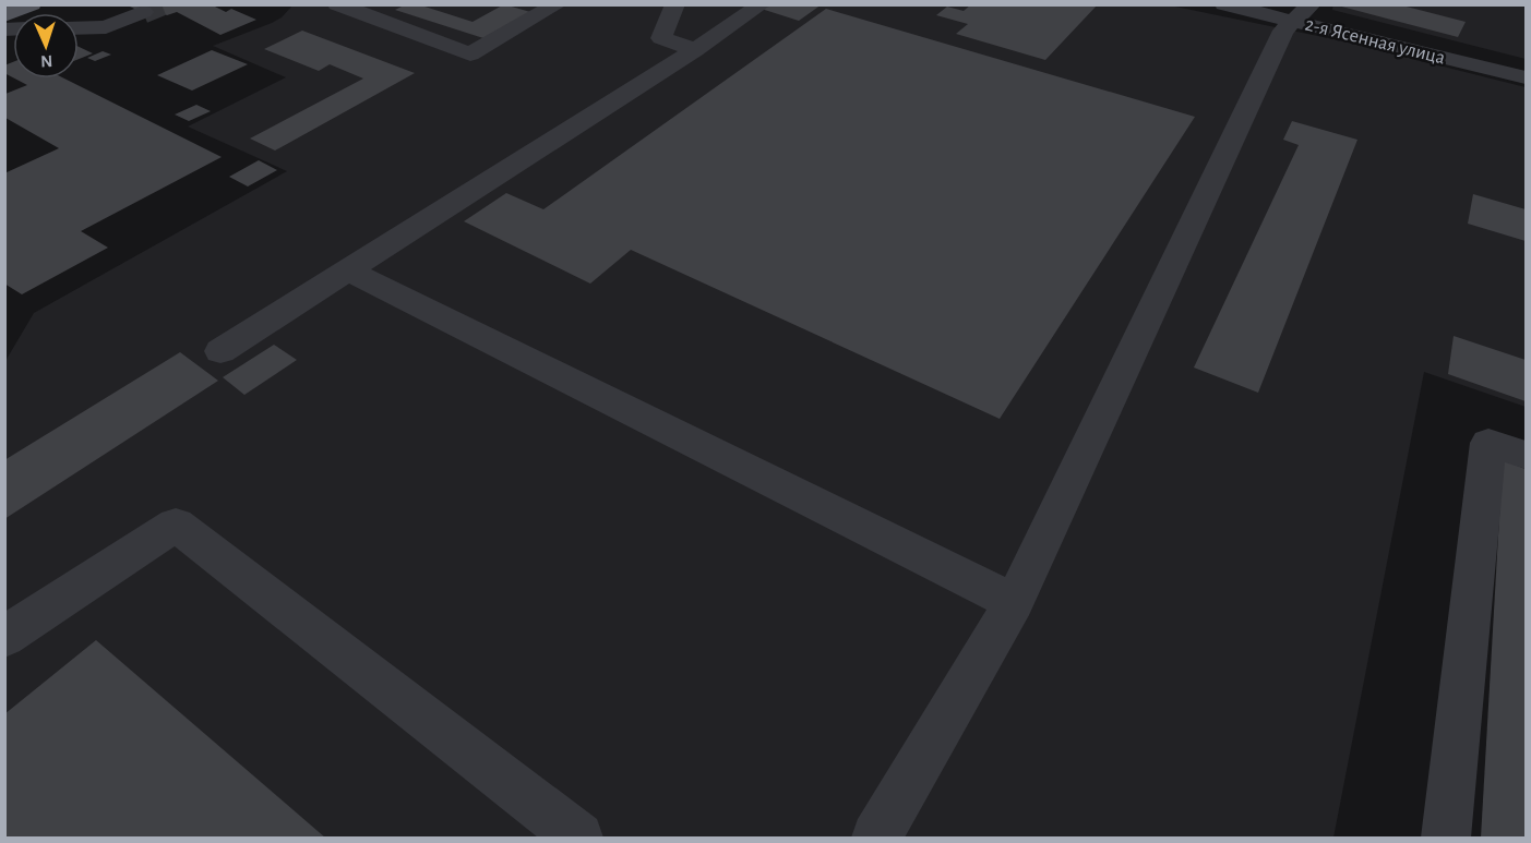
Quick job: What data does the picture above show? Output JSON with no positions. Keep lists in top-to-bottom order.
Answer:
{
  "streets": {
    "street": ["2-я Ясенная улица"]
  },
  "north": "bottom"
}
